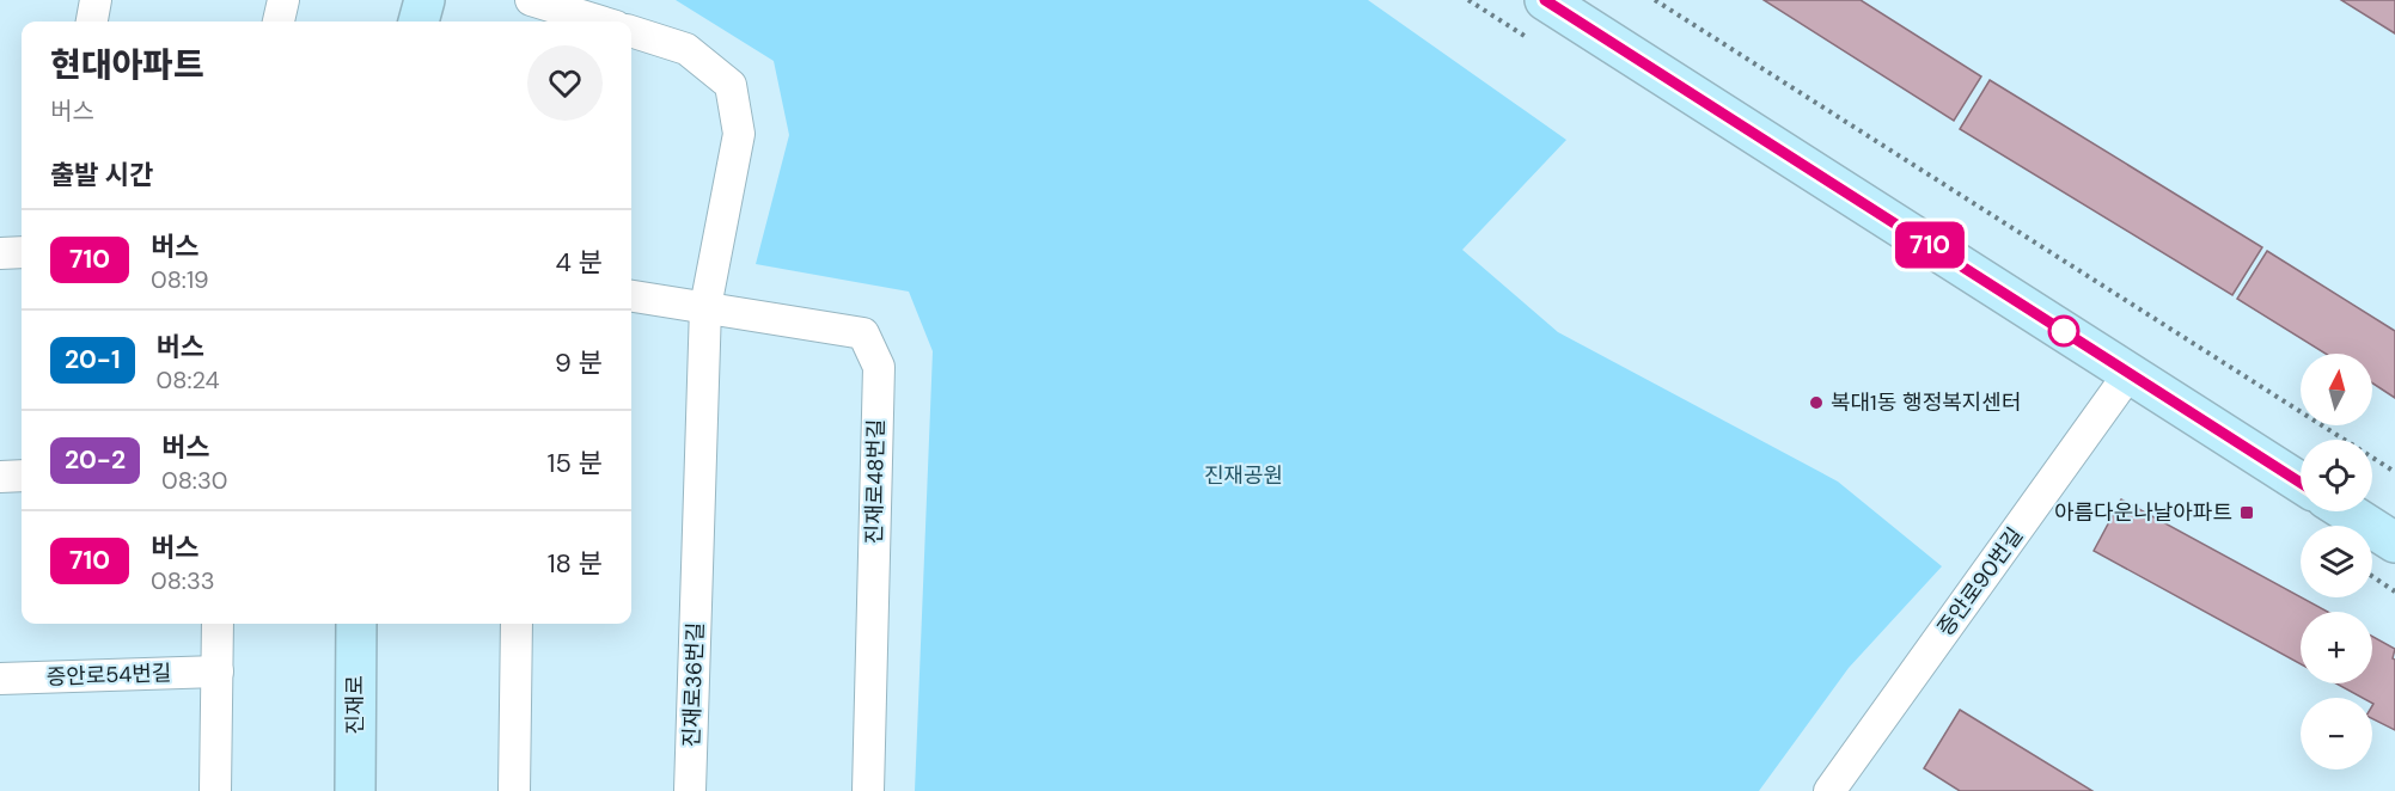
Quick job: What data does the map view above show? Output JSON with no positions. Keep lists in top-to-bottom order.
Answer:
{
  "streets": {
    "street": [
      "진재로48번길",
      "증안로90번길",
      "증안로54번길",
      "진재로36번길",
      "진재로"
    ]
  },
  "crossings": [
    ["진재로48번길", "진재로36번길"]
  ],
  "parks": ["진재공원"],
  "places": {
    "other": ["복대1동 행정복지센터"],
    "transit": ["아름다운나날아파트"]
  },
  "lines": ["bus line 710"],
  "north": "top",
  "page": {
    "on_map": "710",
    "heading": [
      ["현대아파트", "버스"],
      "출발 시간"
    ],
    "list": [
      {
        "mark": "710",
        "name": "버스",
        "note": "08:19",
        "value": "4 분"
      },
      {
        "mark": "20-1",
        "name": "버스",
        "note": "08:24",
        "value": "9 분"
      },
      {
        "mark": "20-2",
        "name": "버스",
        "note": "08:30",
        "value": "15 분"
      },
      {
        "mark": "710",
        "name": "버스",
        "note": "08:33",
        "value": "18 분"
      }
    ],
    "map_buttons": ["+", "−"]
  }
}
